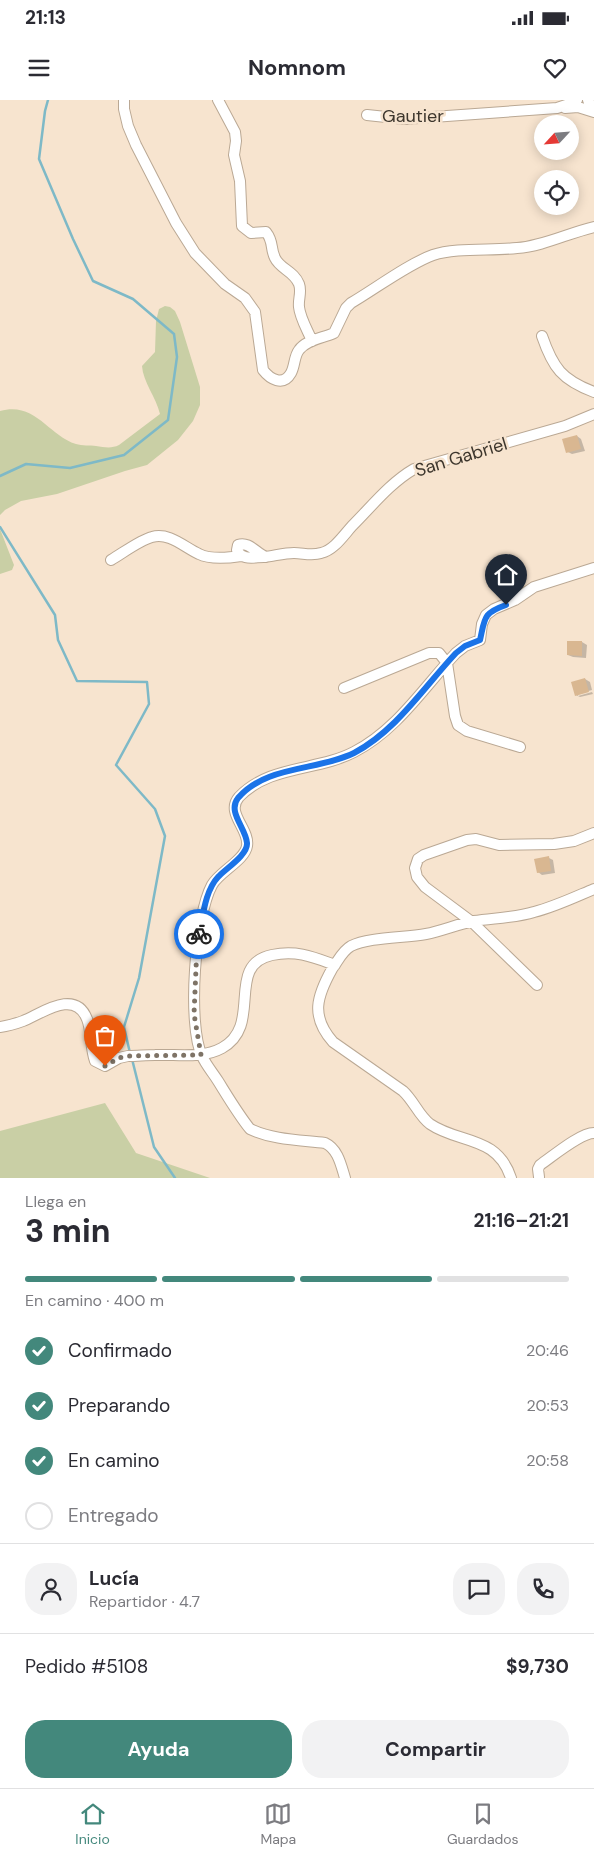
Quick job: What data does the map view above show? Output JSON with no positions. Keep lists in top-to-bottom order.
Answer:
{
  "streets": {
    "street": ["Gautier", "San Gabriel"]
  },
  "north": "bottom left",
  "page": {
    "status": "21:13",
    "header": "Nomnom",
    "heading": ["3 min", "Llega en", "21:16–21:21"],
    "panel": [
      "Lucía",
      "Repartidor · 4.7",
      "Pedido #5108",
      "$9,730"
    ],
    "bar": "En camino · 400 m",
    "list": [
      ["Confirmado", "20:46"],
      ["Preparando", "20:53"],
      ["En camino", "20:58"],
      "Entregado"
    ],
    "buttons": ["Ayuda", "Compartir"],
    "tabs": ["Inicio", "Mapa", "Guardados"]
  }
}
